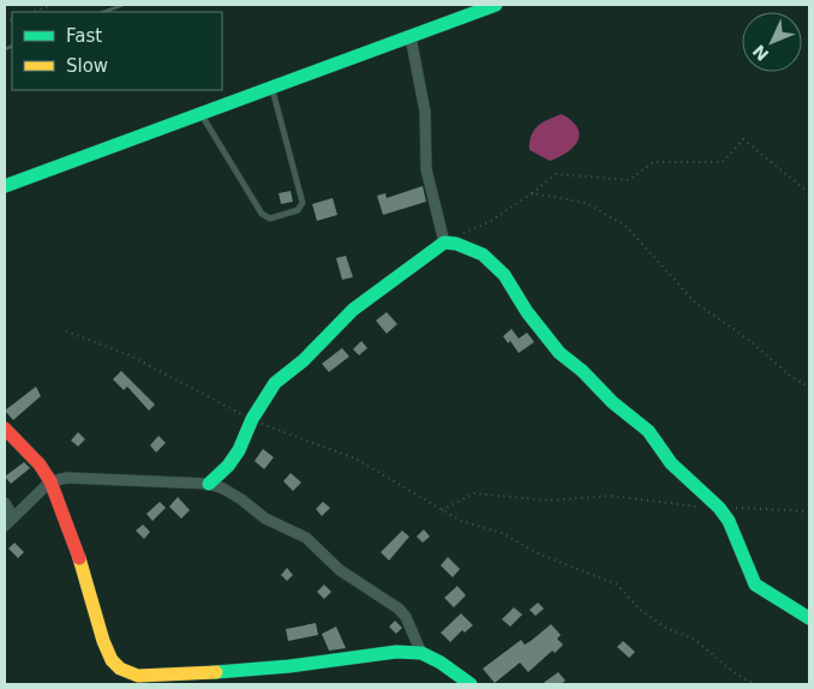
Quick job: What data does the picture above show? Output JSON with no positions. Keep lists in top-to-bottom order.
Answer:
{
  "legend": ["Fast", "Slow"],
  "north": "bottom left"
}
